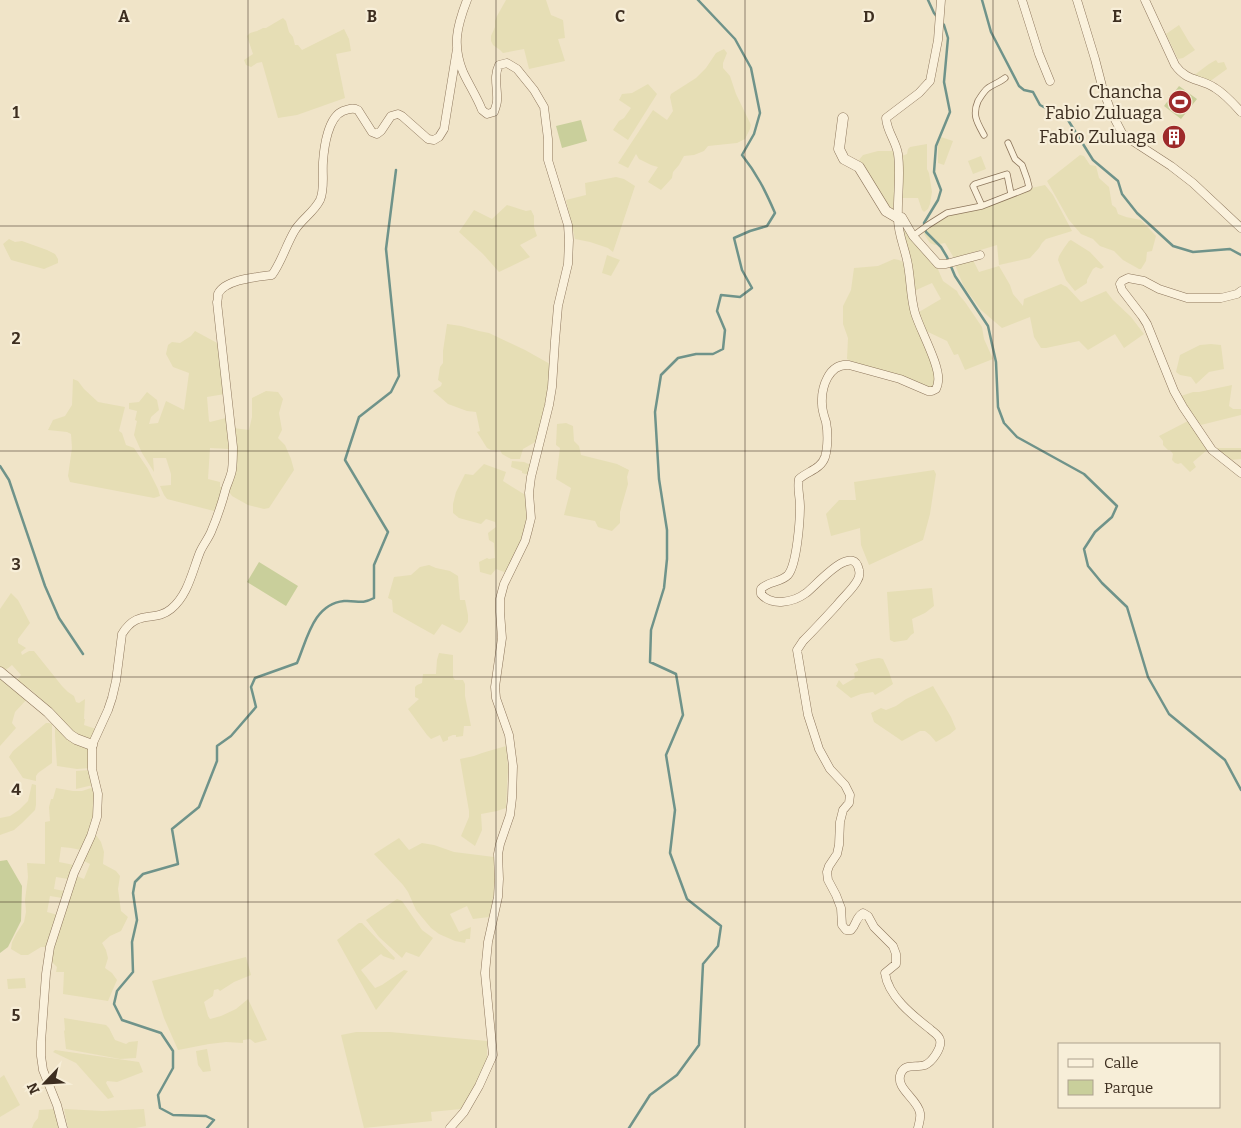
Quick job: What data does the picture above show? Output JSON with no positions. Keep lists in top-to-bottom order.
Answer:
{
  "places": {
    "sports": ["Chancha Fabio Zuluaga"],
    "building": ["Fabio Zuluaga"]
  },
  "legend": ["Calle", "Parque"],
  "north": "bottom left",
  "grid": {
    "columns": [
      "A",
      "B",
      "C",
      "D",
      "E"
    ],
    "rows": [
      "1",
      "2",
      "3",
      "4",
      "5"
    ]
  }
}
